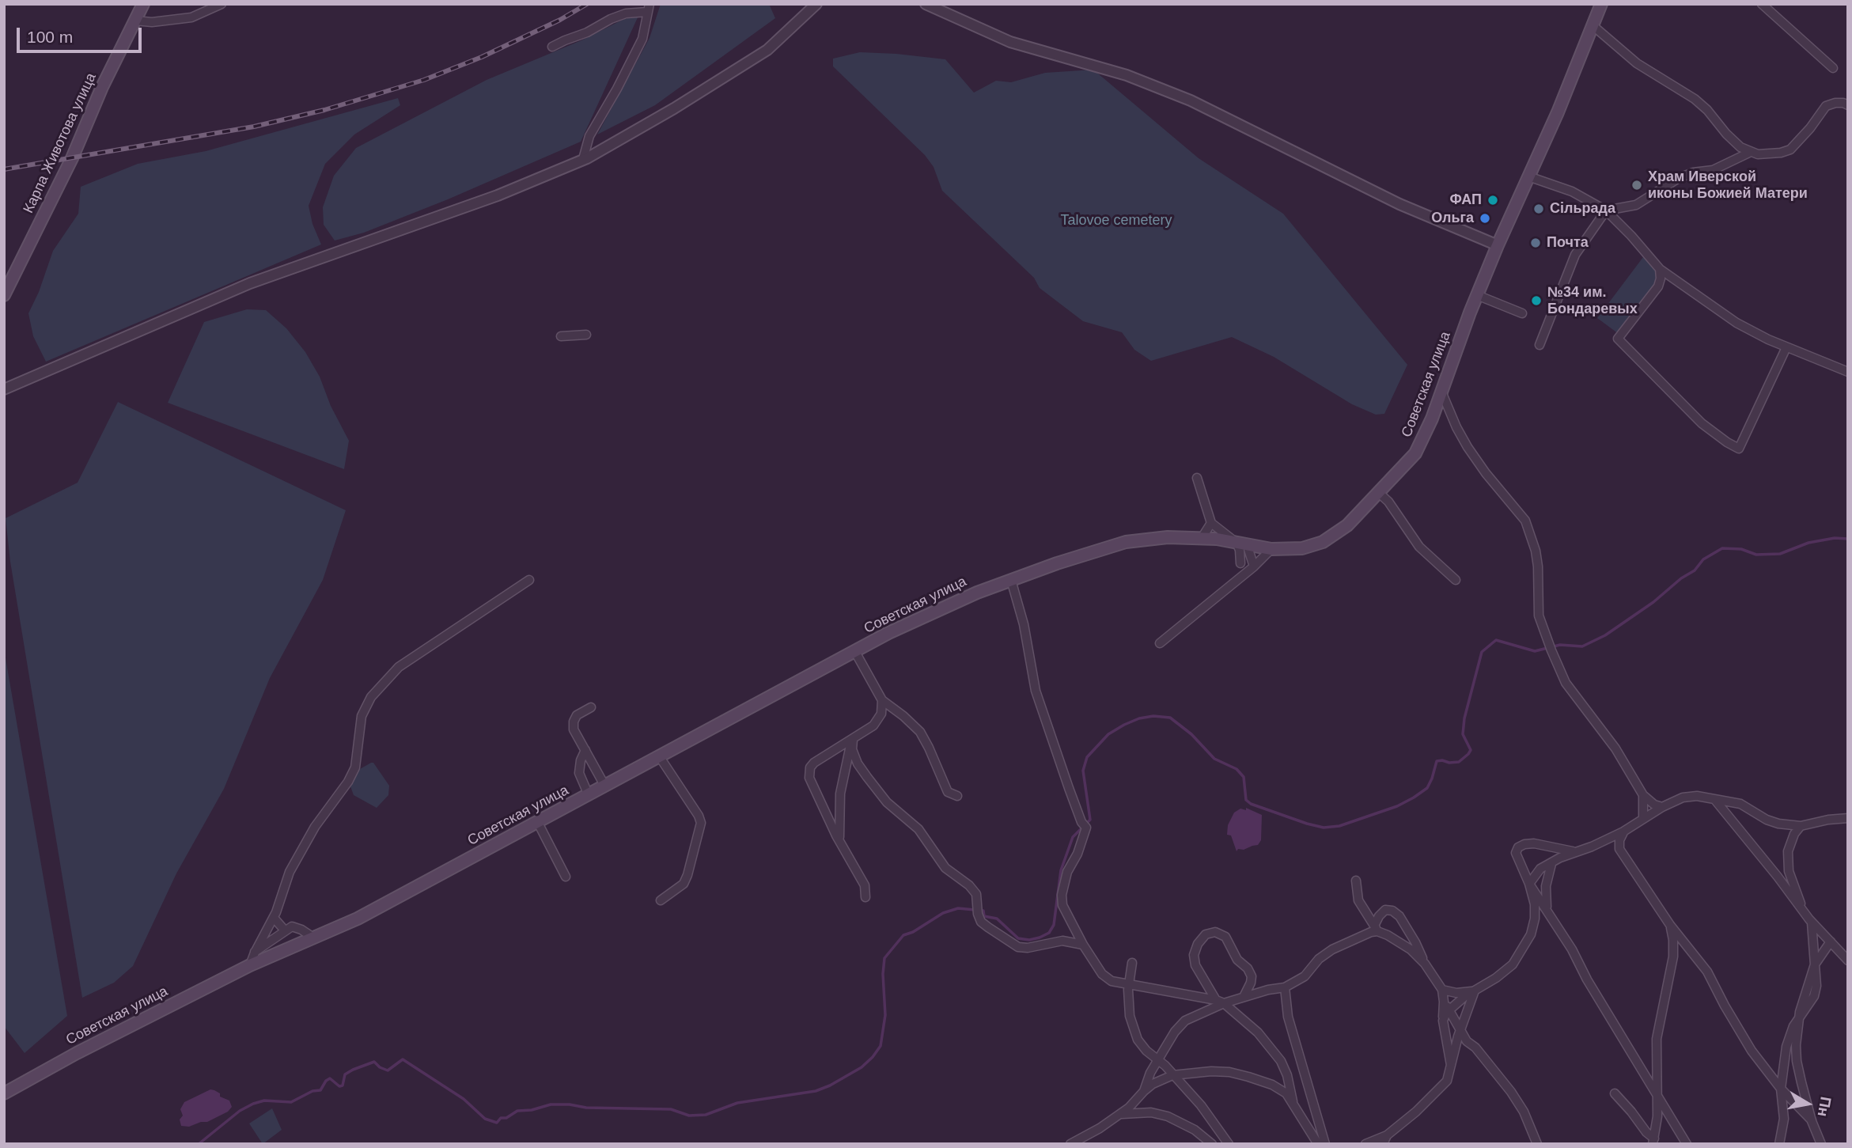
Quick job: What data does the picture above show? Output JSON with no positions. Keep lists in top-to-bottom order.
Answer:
{
  "streets": {
    "main road": ["Карпа Животова улица", "Советская улица"]
  },
  "parks": ["Talovoe cemetery"],
  "places": [
    "Храм Иверской иконы Божией Матери",
    "ФАП",
    "Сільрада",
    "Ольга",
    "Почта",
    "№34 им. Бондаревых"
  ],
  "scale_bar": "100 m",
  "north": "right"
}
